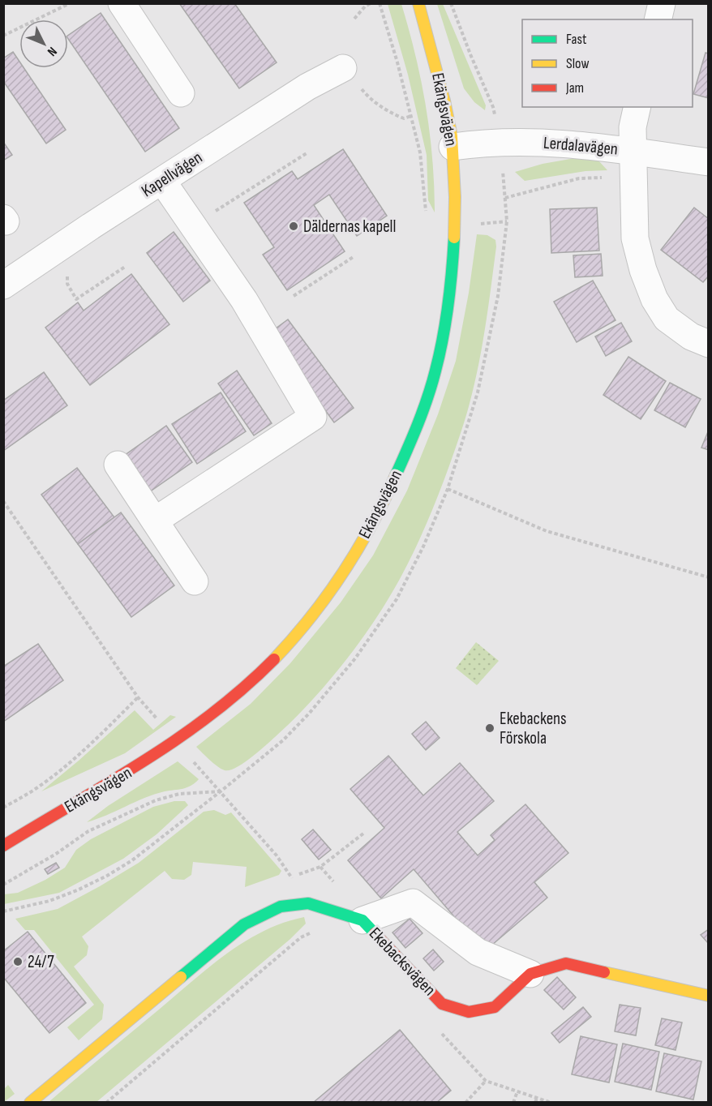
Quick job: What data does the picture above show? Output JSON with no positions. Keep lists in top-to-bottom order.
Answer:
{
  "streets": {
    "street": [
      "Ekängsvägen",
      "Lerdalavägen",
      "Kapellvägen",
      "Ekebacksvägen"
    ]
  },
  "crossings": [
    ["Ekängsvägen", "Lerdalavägen"]
  ],
  "places": ["Däldernas kapell", "Ekebackens Förskola", "24/7"],
  "legend": ["Fast", "Slow", "Jam"],
  "north": "bottom right"
}
